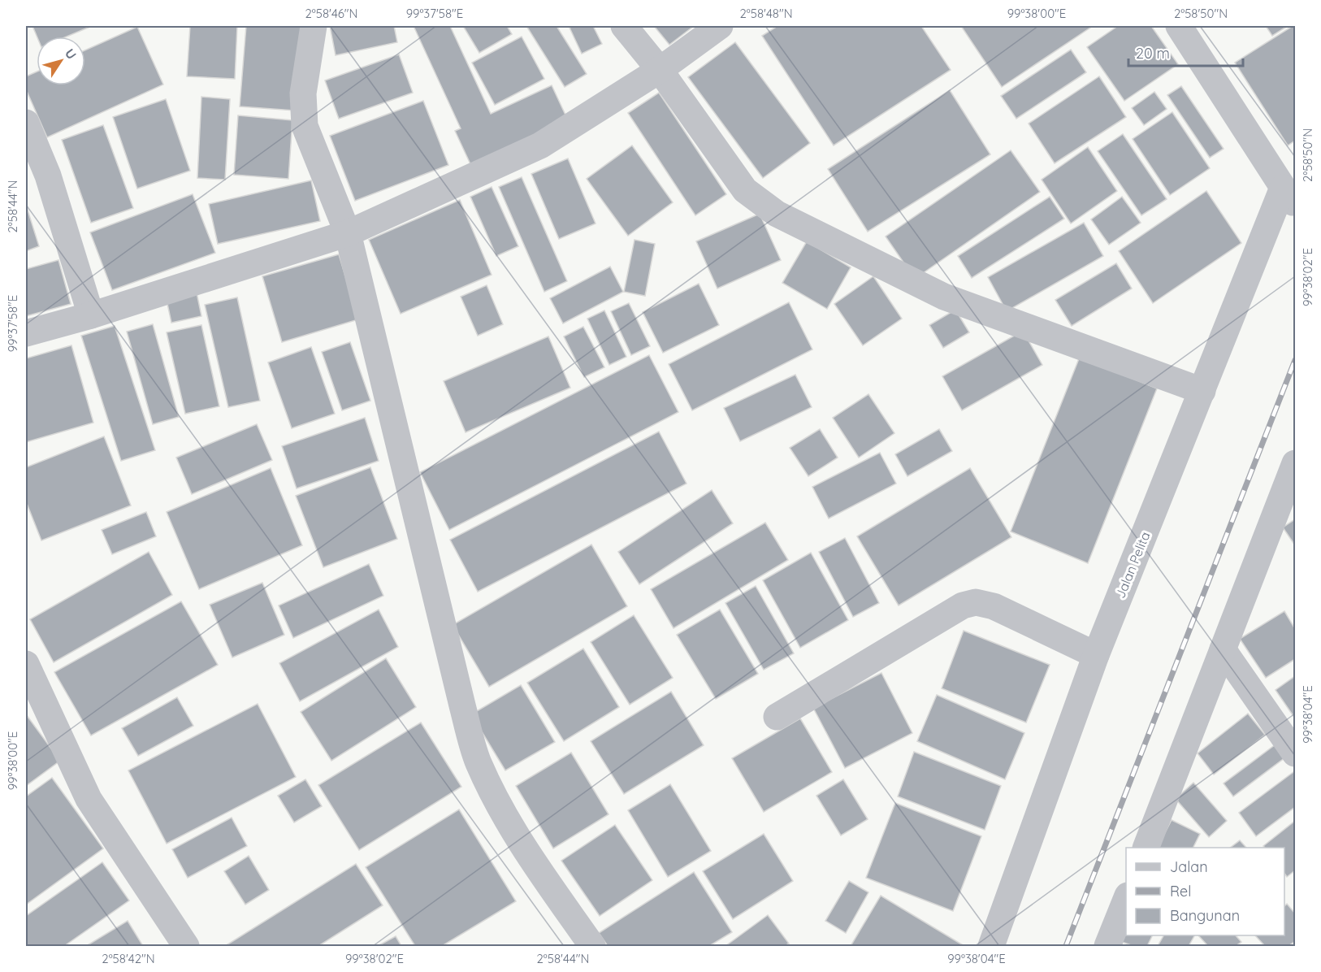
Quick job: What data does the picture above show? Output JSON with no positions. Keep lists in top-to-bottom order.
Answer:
{
  "streets": {
    "street": ["Jalan Pelita"]
  },
  "legend": ["Jalan", "Rel", "Bangunan"],
  "scale_bar": "20 m",
  "north": "top right",
  "coordinates": [
    "2°58'46\"N",
    "99°37'58\"E",
    "2°58'48\"N",
    "99°38'00\"E",
    "2°58'50\"N",
    "2°58'44\"N",
    "99°38'02\"E",
    "99°38'04\"E",
    "2°58'42\"N"
  ]
}
